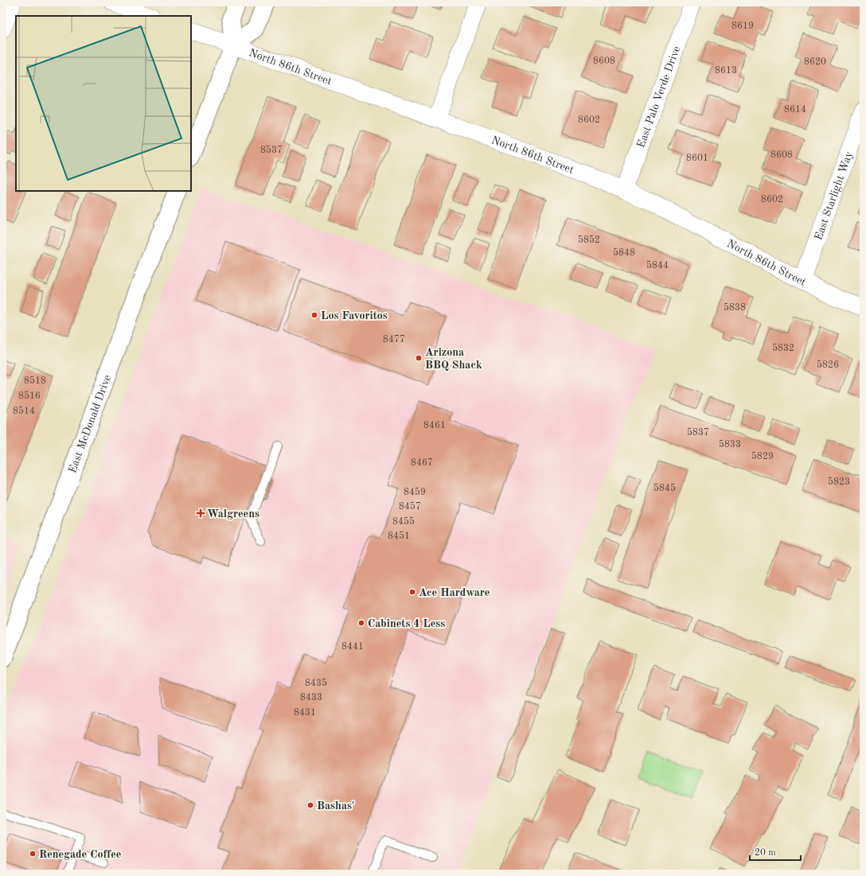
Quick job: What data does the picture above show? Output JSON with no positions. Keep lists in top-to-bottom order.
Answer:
{
  "streets": {
    "main road": ["East McDonald Drive"],
    "street": ["North 86th Street", "East Palo Verde Drive", "East Starlight Way"]
  },
  "crossings": [
    ["North 86th Street", "East Palo Verde Drive"],
    ["North 86th Street", "East Starlight Way"]
  ],
  "places": {
    "other": [
      "Los Favoritos",
      "Arizona BBQ Shack",
      "Ace Hardware",
      "Cabinets 4 Less",
      "Bashas'",
      "Renegade Coffee"
    ],
    "health": ["Walgreens"]
  },
  "house_numbers": [
    "8619",
    "8608",
    "8620",
    "8613",
    "8614",
    "8602",
    "8537",
    "8608",
    "8601",
    "8602",
    "5852",
    "5848",
    "5844",
    "5838",
    "8477",
    "5832",
    "5826",
    "8518",
    "8516",
    "8514",
    "8461",
    "5837",
    "5833",
    "5829",
    "8467",
    "5823",
    "5845",
    "8459",
    "8457",
    "8455",
    "8451",
    "8441",
    "8435",
    "8433",
    "8431"
  ],
  "scale_bar": "20 m"
}
